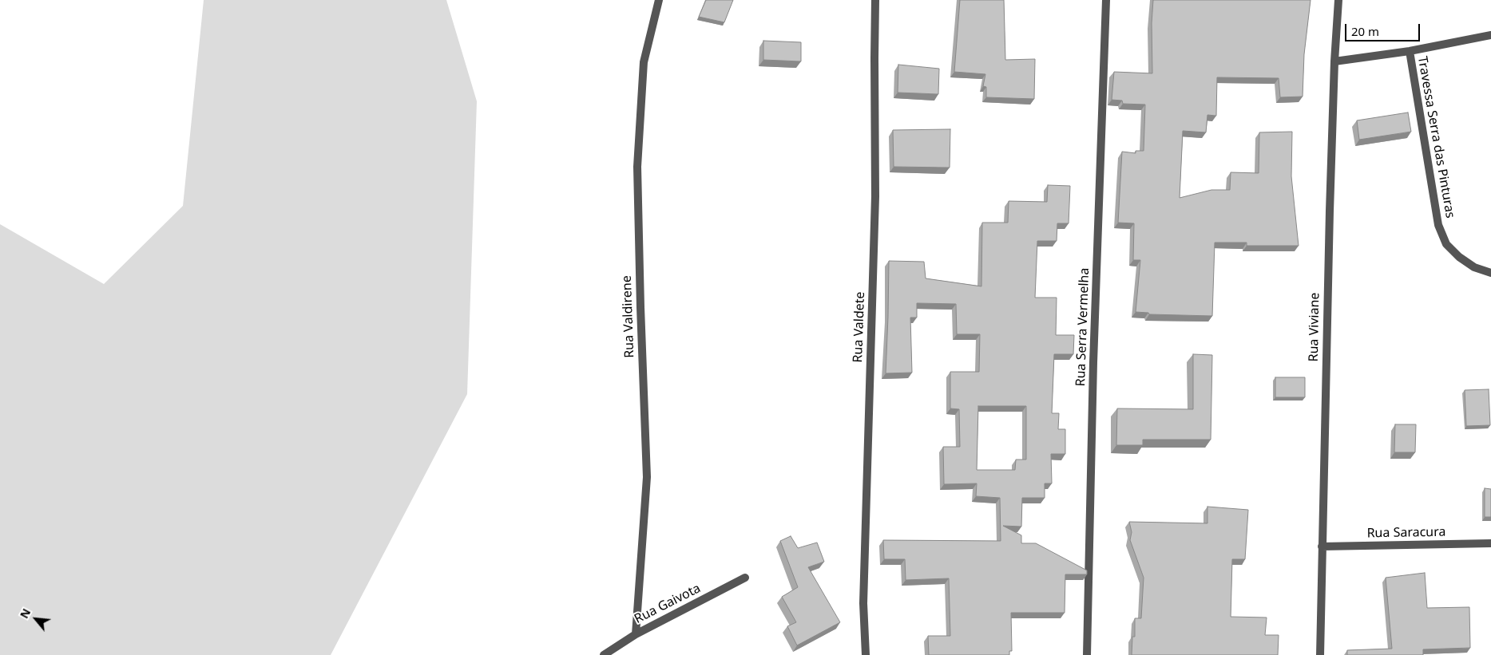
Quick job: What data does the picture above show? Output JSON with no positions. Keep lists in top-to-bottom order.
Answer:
{
  "streets": {
    "street": [
      "Travessa Serra das Pinturas",
      "Rua Valdirene",
      "Rua Valdete",
      "Rua Serra Vermelha",
      "Rua Viviane",
      "Rua Saracura",
      "Rua Gaivota"
    ]
  },
  "crossings": [
    ["Rua Valdirene", "Rua Gaivota"],
    ["Rua Viviane", "Rua Saracura"]
  ],
  "scale_bar": "20 m",
  "north": "top left"
}
